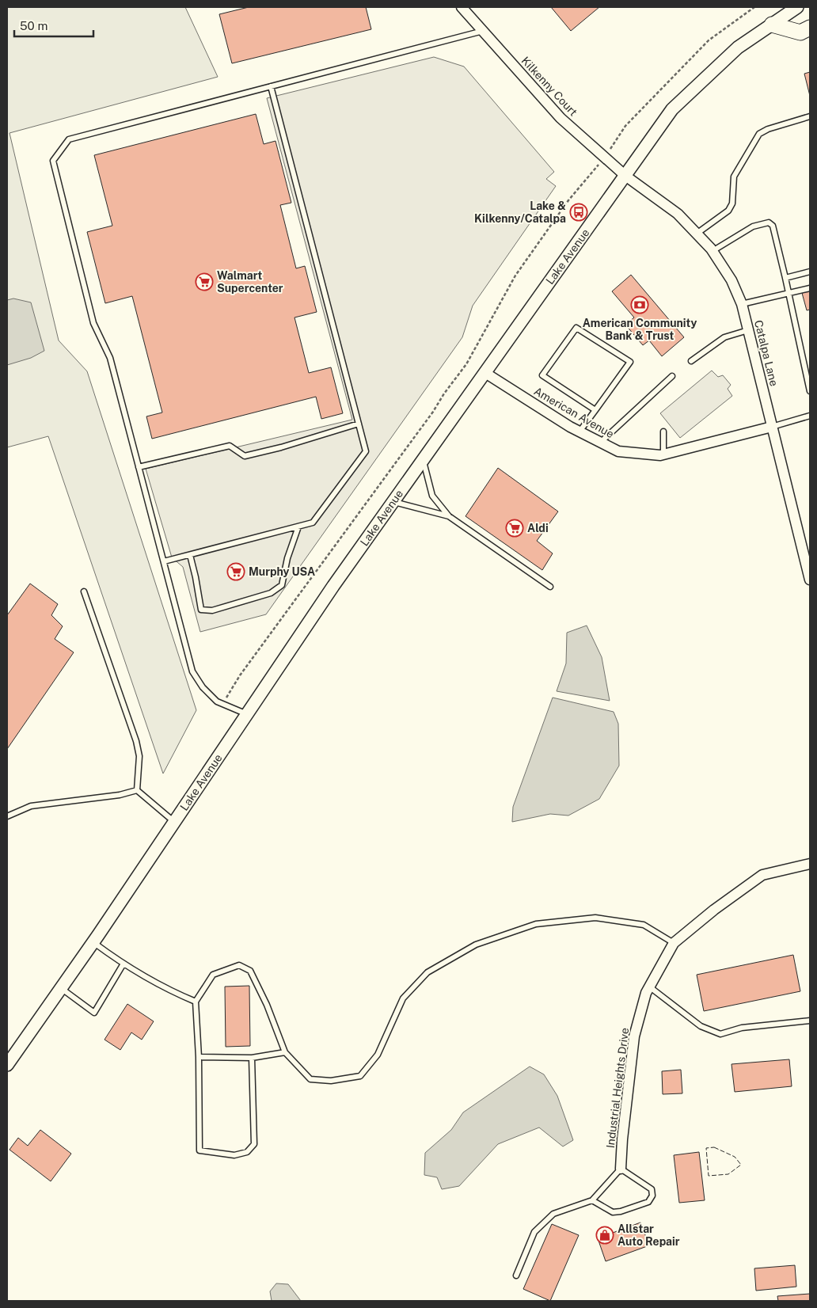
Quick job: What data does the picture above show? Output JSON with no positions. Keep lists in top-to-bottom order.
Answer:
{
  "streets": {
    "street": [
      "Kilkenny Court",
      "Lake Avenue",
      "Catalpa Lane",
      "American Avenue",
      "Industrial Heights Drive"
    ]
  },
  "crossings": [
    ["Kilkenny Court", "Lake Avenue"],
    ["Kilkenny Court", "Catalpa Lane"],
    ["Lake Avenue", "Catalpa Lane"],
    ["Lake Avenue", "American Avenue"],
    ["Catalpa Lane", "American Avenue"]
  ],
  "places": {
    "bus stop": ["Lake & Kilkenny/Catalpa"],
    "supermarket": ["Walmart Supercenter", "Aldi", "Murphy USA"],
    "bank": ["American Community Bank & Trust"],
    "shop": ["Allstar Auto Repair"]
  },
  "scale_bar": "50 m"
}
